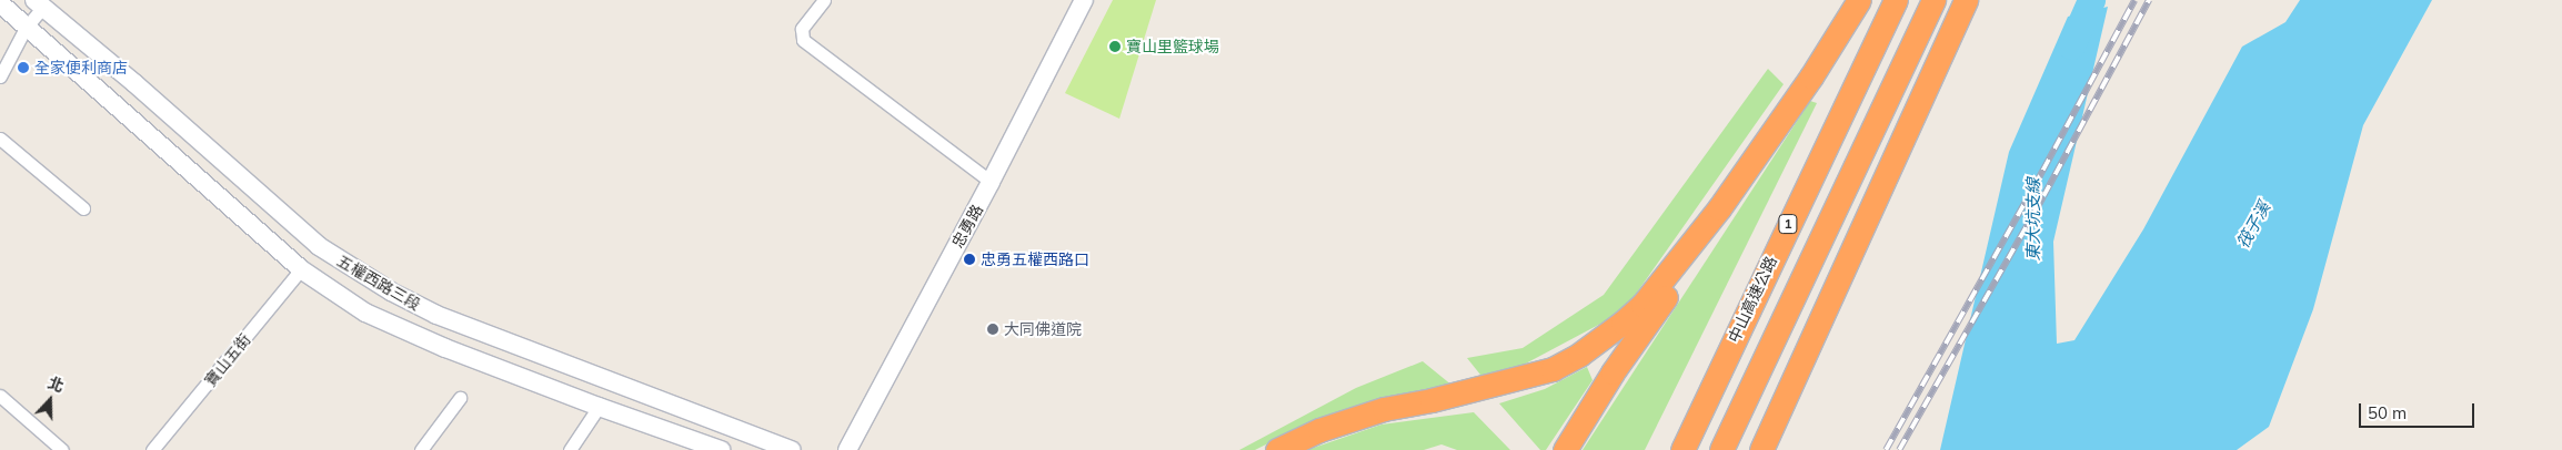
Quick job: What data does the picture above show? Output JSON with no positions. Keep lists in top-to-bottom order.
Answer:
{
  "streets": {
    "highway": ["1", "中山高速公路"],
    "main road": ["忠勇路", "五權西路三段"],
    "street": ["寶山五街"]
  },
  "crossings": [
    ["五權西路三段", "寶山五街"]
  ],
  "water": ["東大坑支線", "筏子溪"],
  "places": [
    "寶山里籃球場",
    "全家便利商店",
    "忠勇五權西路口",
    "大同佛道院"
  ],
  "scale_bar": "50 m",
  "north": "top"
}
